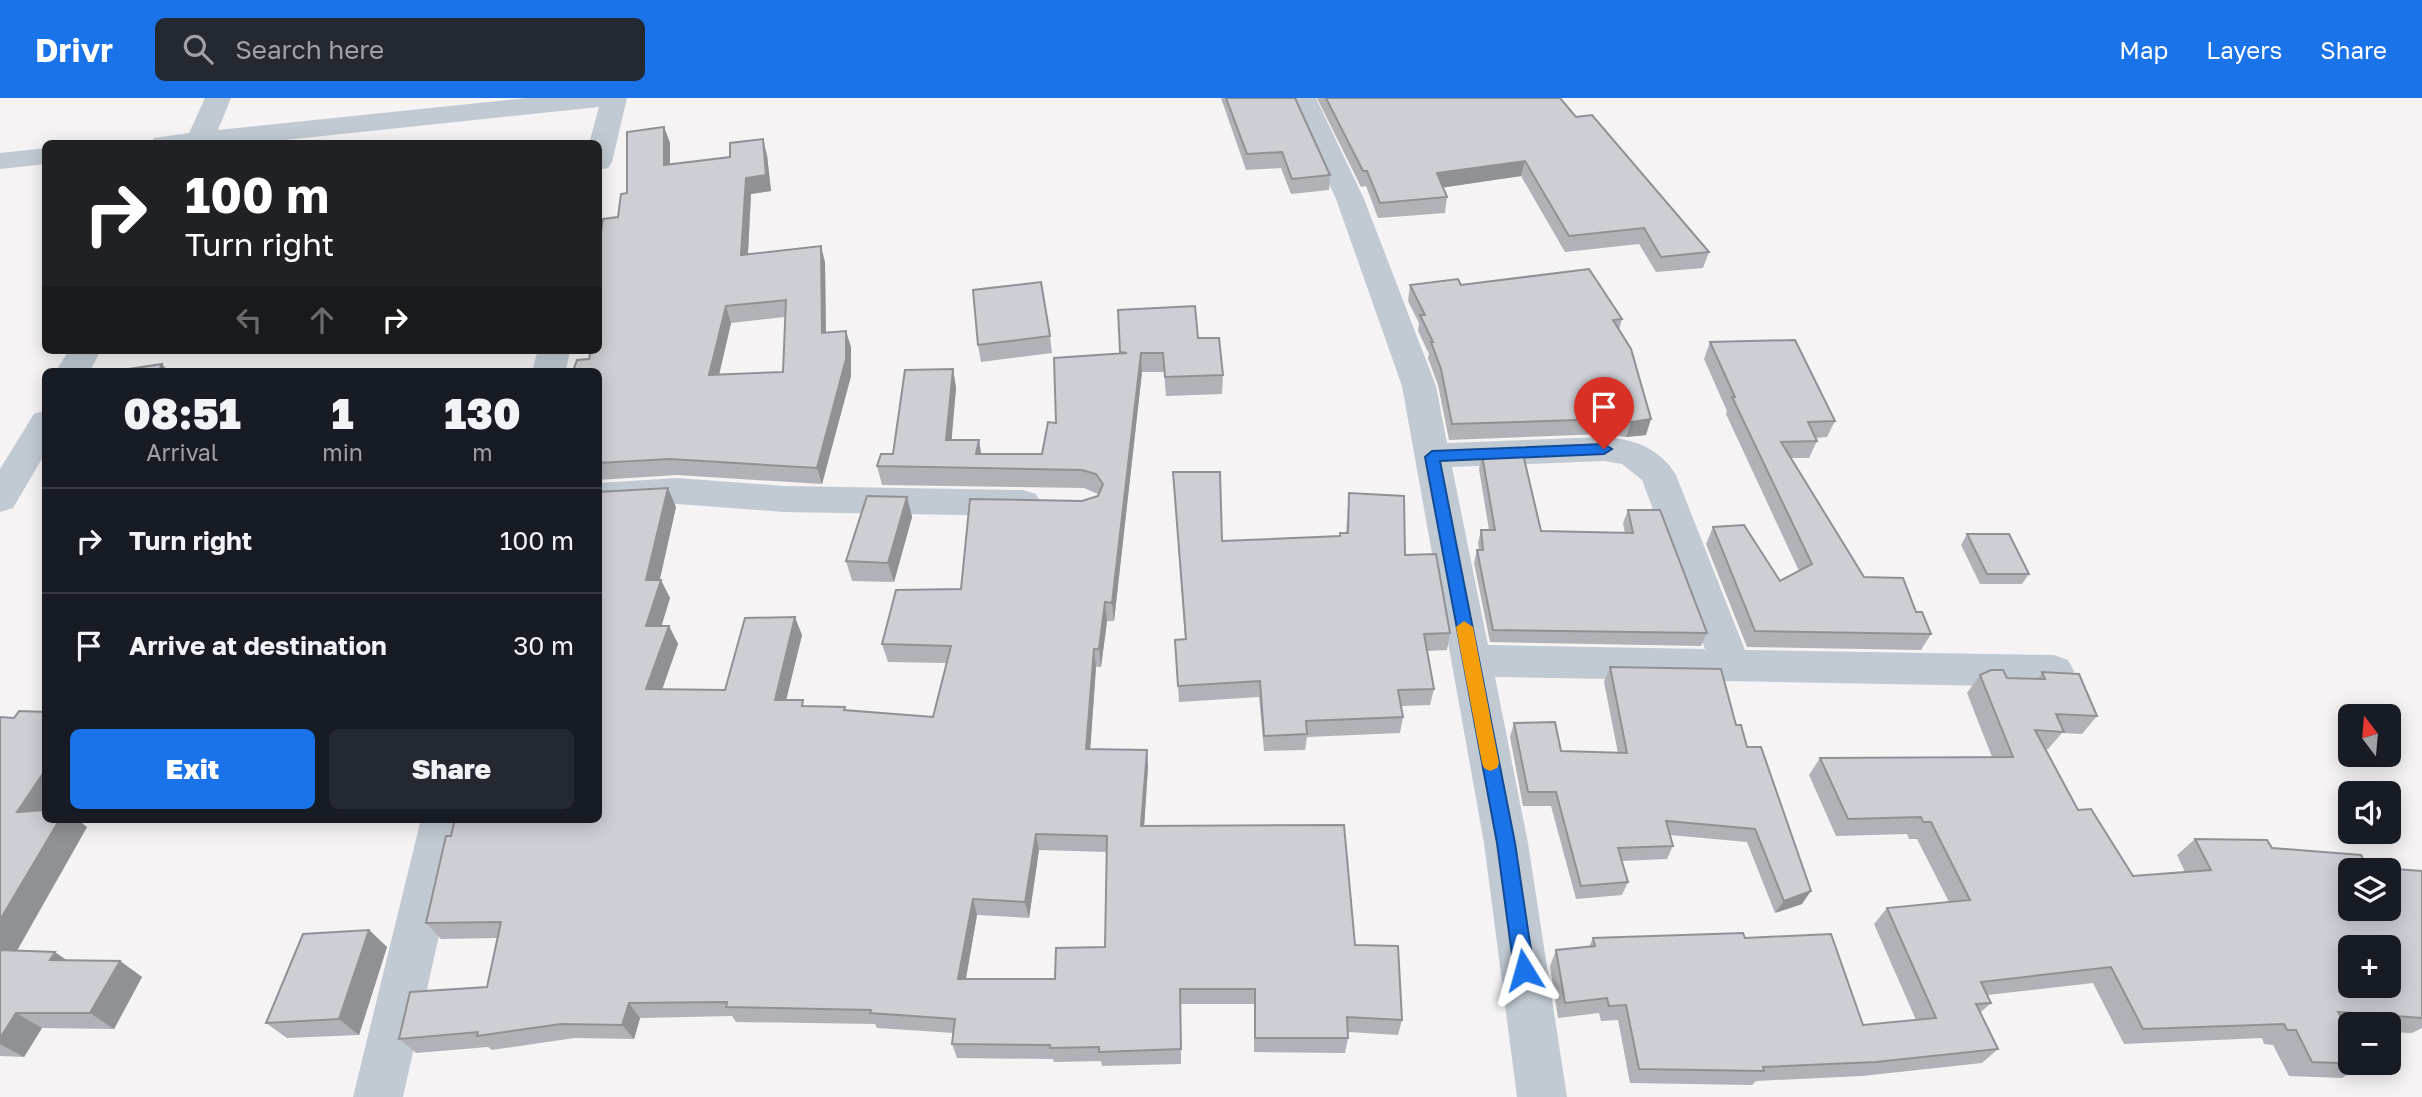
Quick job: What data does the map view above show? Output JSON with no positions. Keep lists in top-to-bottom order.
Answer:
{
  "north": "top",
  "page": {
    "header": "Drivr",
    "search": "Search here",
    "nav": ["Map", "Layers", "Share"],
    "turn": ["100 m", "Turn right"],
    "eta": [
      "08:51",
      "Arrival",
      "1",
      "min",
      "130",
      "m"
    ],
    "list": [
      {
        "name": "Turn right",
        "value": "100 m"
      },
      {
        "name": "Arrive at destination",
        "value": "30 m"
      }
    ],
    "map_buttons": ["+", "−"],
    "buttons": ["Exit", "Share"]
  }
}
